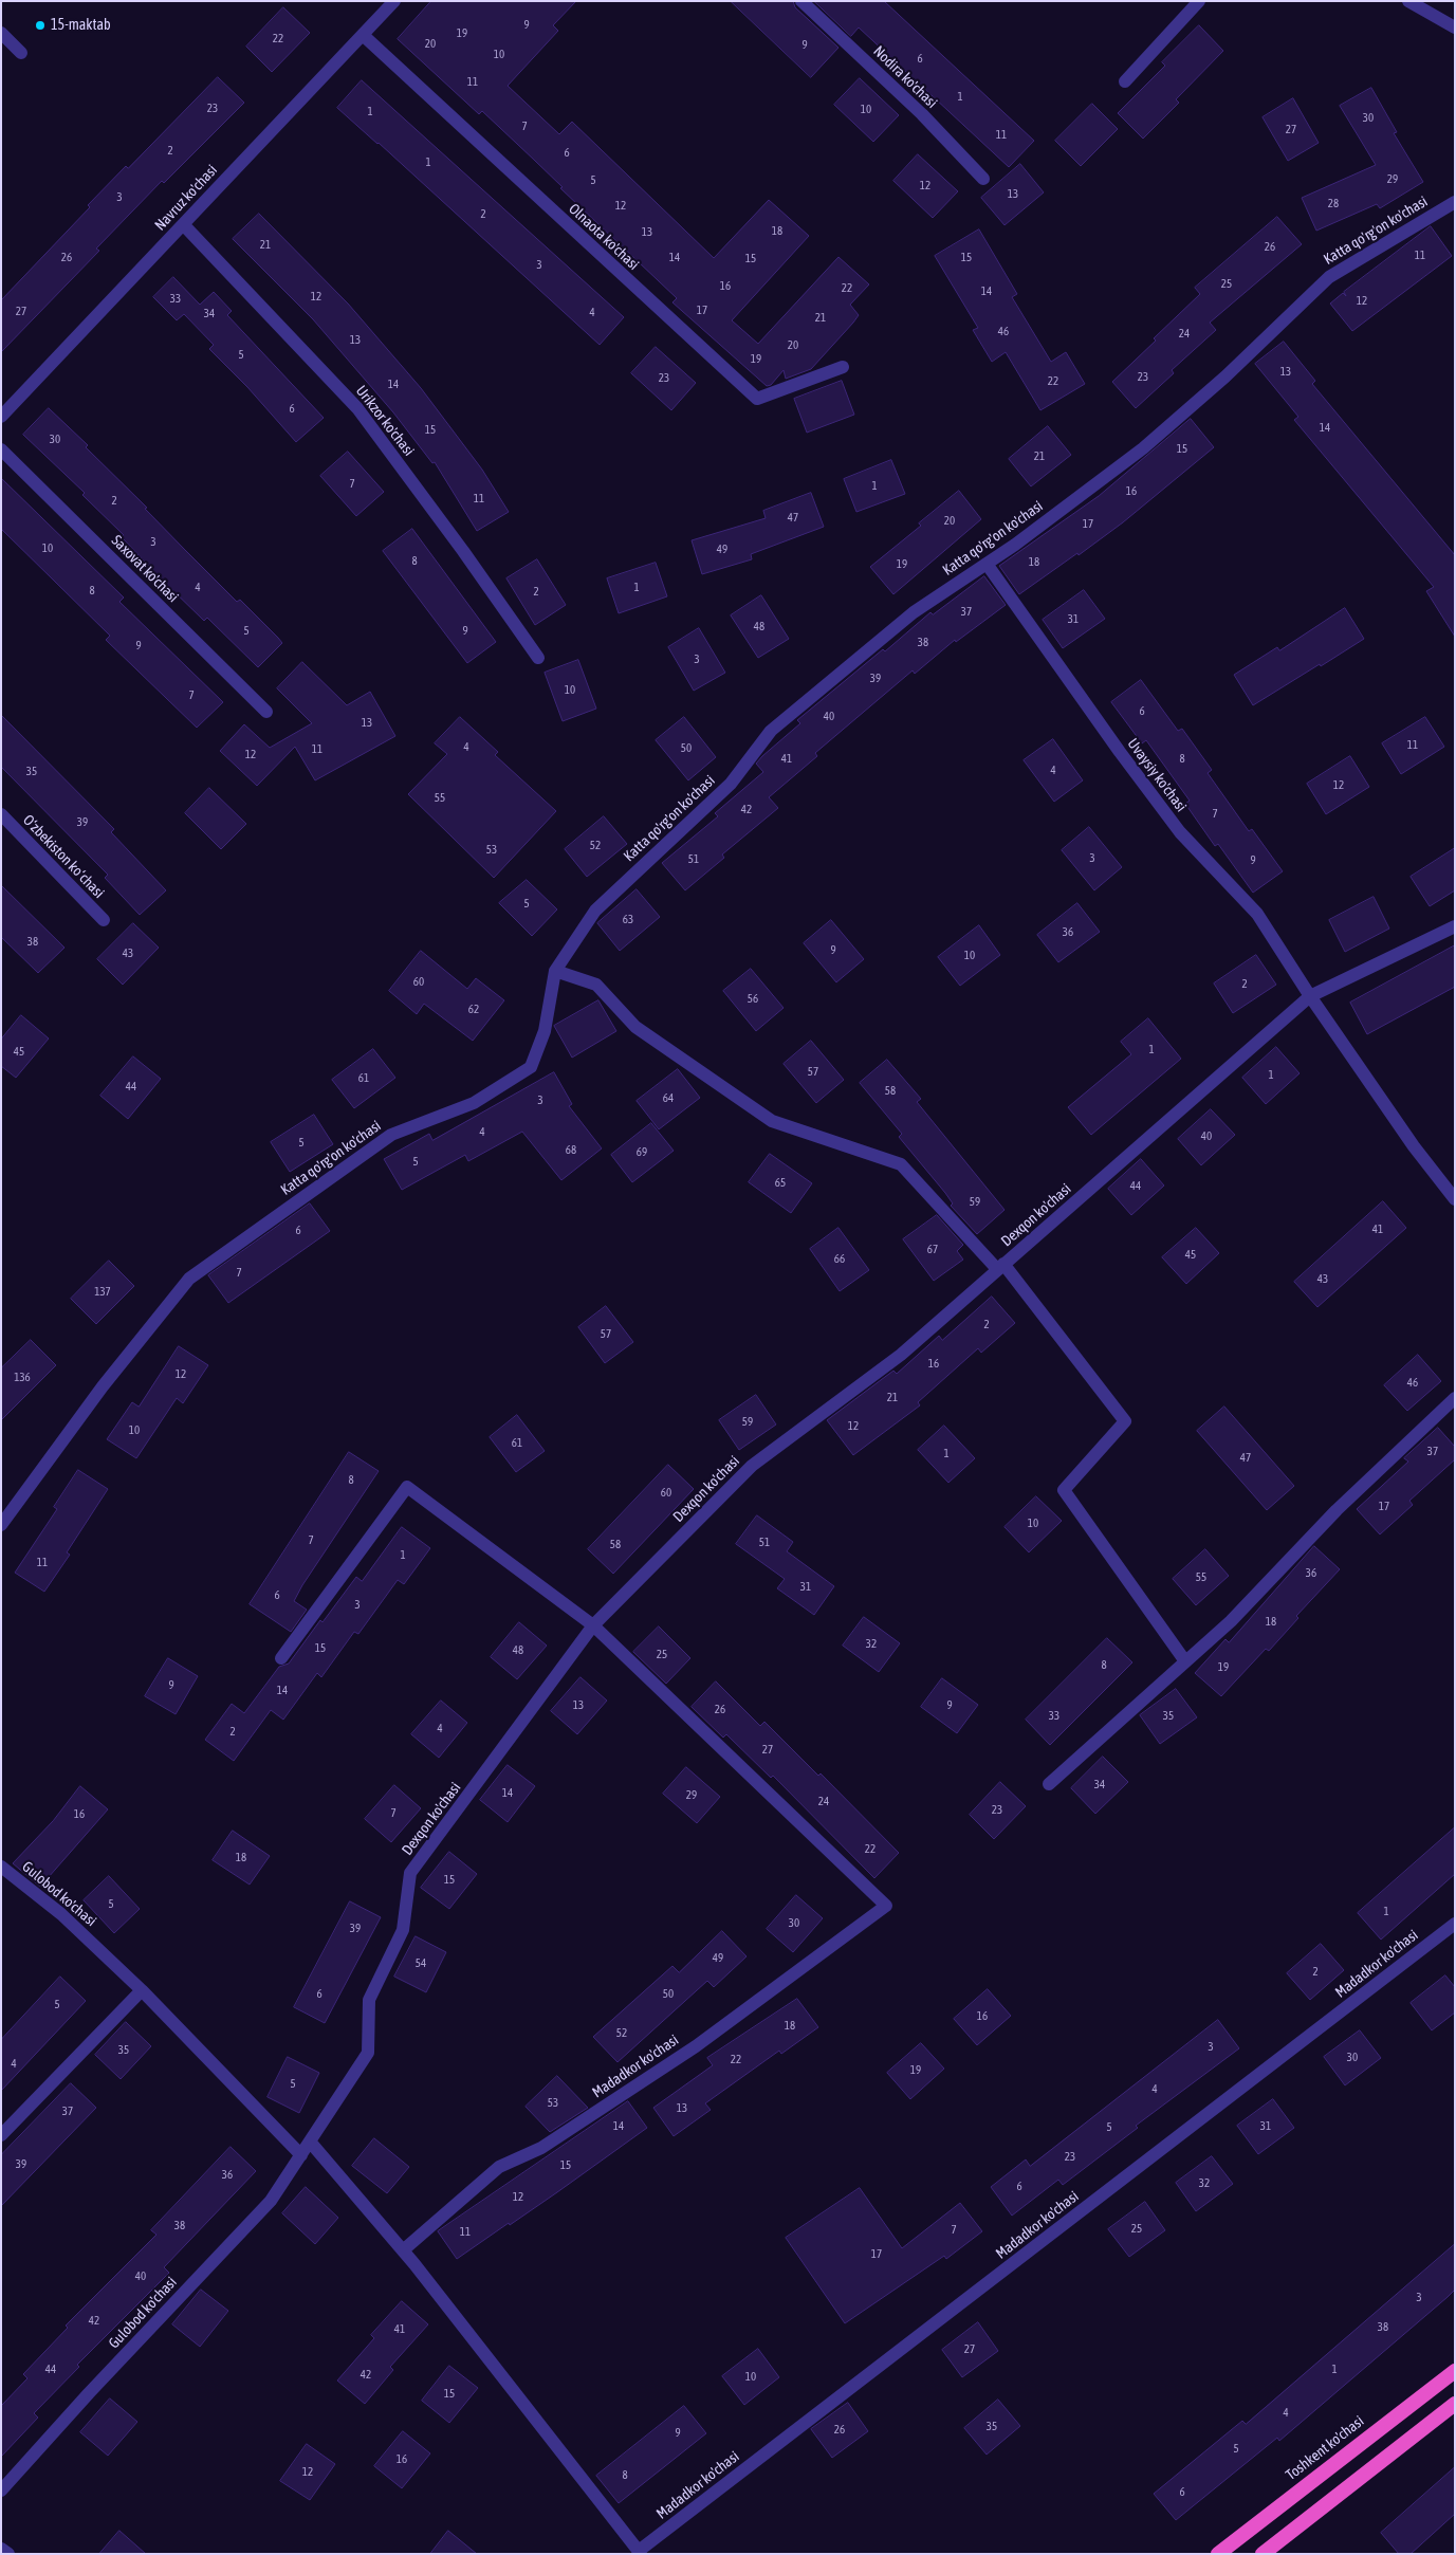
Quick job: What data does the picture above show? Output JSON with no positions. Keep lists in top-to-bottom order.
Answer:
{
  "streets": {
    "highway": ["Toshkent ko'chasi"],
    "street": [
      "Nodira ko'chasi",
      "Navruz ko'chasi",
      "Katta qo'rg'on ko'chasi",
      "Olnaota ko'chasi",
      "Urikzor ko'chasi",
      "Saxovat ko'chasi",
      "Uvaysiy ko'chasi",
      "O‘zbekiston ko‘chasi",
      "Dexqon ko'chasi",
      "Gulobod ko'chasi",
      "Madadkor ko'chasi"
    ]
  },
  "crossings": [
    ["Navruz ko'chasi", "Olnaota ko'chasi"],
    ["Navruz ko'chasi", "Urikzor ko'chasi"],
    ["Katta qo'rg'on ko'chasi", "Uvaysiy ko'chasi"],
    ["Uvaysiy ko'chasi", "Dexqon ko'chasi"],
    ["Dexqon ko'chasi", "Gulobod ko'chasi"],
    ["Dexqon ko'chasi", "Madadkor ko'chasi"],
    ["Gulobod ko'chasi", "Madadkor ko'chasi"]
  ],
  "places": ["15-maktab"],
  "house_numbers": [
    "9",
    "19",
    "22",
    "20",
    "9",
    "10",
    "6",
    "11",
    "1",
    "23",
    "10",
    "1",
    "30",
    "7",
    "27",
    "11",
    "2",
    "6",
    "1",
    "29",
    "5",
    "12",
    "13",
    "3",
    "28",
    "12",
    "2",
    "18",
    "13",
    "21",
    "26",
    "11",
    "26",
    "14",
    "15",
    "15",
    "3",
    "25",
    "16",
    "22",
    "14",
    "12",
    "33",
    "12",
    "17",
    "27",
    "4",
    "34",
    "21",
    "46",
    "24",
    "13",
    "20",
    "5",
    "19",
    "13",
    "23",
    "23",
    "22",
    "14",
    "6",
    "14",
    "15",
    "30",
    "15",
    "21",
    "7",
    "1",
    "16",
    "11",
    "2",
    "47",
    "20",
    "17",
    "3",
    "10",
    "49",
    "8",
    "18",
    "19",
    "4",
    "1",
    "8",
    "2",
    "37",
    "31",
    "48",
    "5",
    "9",
    "38",
    "9",
    "3",
    "39",
    "10",
    "7",
    "6",
    "40",
    "13",
    "11",
    "4",
    "50",
    "11",
    "12",
    "41",
    "8",
    "4",
    "35",
    "12",
    "55",
    "42",
    "7",
    "39",
    "52",
    "53",
    "3",
    "51",
    "9",
    "5",
    "63",
    "36",
    "38",
    "9",
    "43",
    "10",
    "60",
    "2",
    "56",
    "62",
    "1",
    "45",
    "57",
    "1",
    "61",
    "44",
    "58",
    "64",
    "3",
    "4",
    "40",
    "5",
    "68",
    "69",
    "5",
    "65",
    "44",
    "59",
    "41",
    "6",
    "67",
    "45",
    "66",
    "7",
    "43",
    "137",
    "2",
    "57",
    "16",
    "12",
    "136",
    "46",
    "21",
    "59",
    "12",
    "10",
    "61",
    "37",
    "1",
    "47",
    "8",
    "60",
    "17",
    "10",
    "7",
    "51",
    "58",
    "1",
    "11",
    "36",
    "55",
    "31",
    "6",
    "3",
    "18",
    "32",
    "15",
    "48",
    "25",
    "8",
    "19",
    "9",
    "14",
    "13",
    "9",
    "26",
    "33",
    "35",
    "4",
    "2",
    "27",
    "34",
    "14",
    "29",
    "24",
    "23",
    "7",
    "16",
    "22",
    "18",
    "15",
    "5",
    "1",
    "30",
    "39",
    "49",
    "54",
    "2",
    "6",
    "50",
    "5",
    "16",
    "18",
    "52",
    "3",
    "35",
    "30",
    "22",
    "4",
    "19",
    "5",
    "4",
    "53",
    "13",
    "37",
    "14",
    "31",
    "5",
    "23",
    "39",
    "15",
    "36",
    "32",
    "6",
    "12",
    "38",
    "25",
    "7",
    "11",
    "17",
    "40",
    "3",
    "42",
    "38",
    "41",
    "27",
    "44",
    "1",
    "42",
    "10",
    "15",
    "4",
    "35",
    "26",
    "9",
    "5",
    "16",
    "12",
    "8",
    "6"
  ]
}
